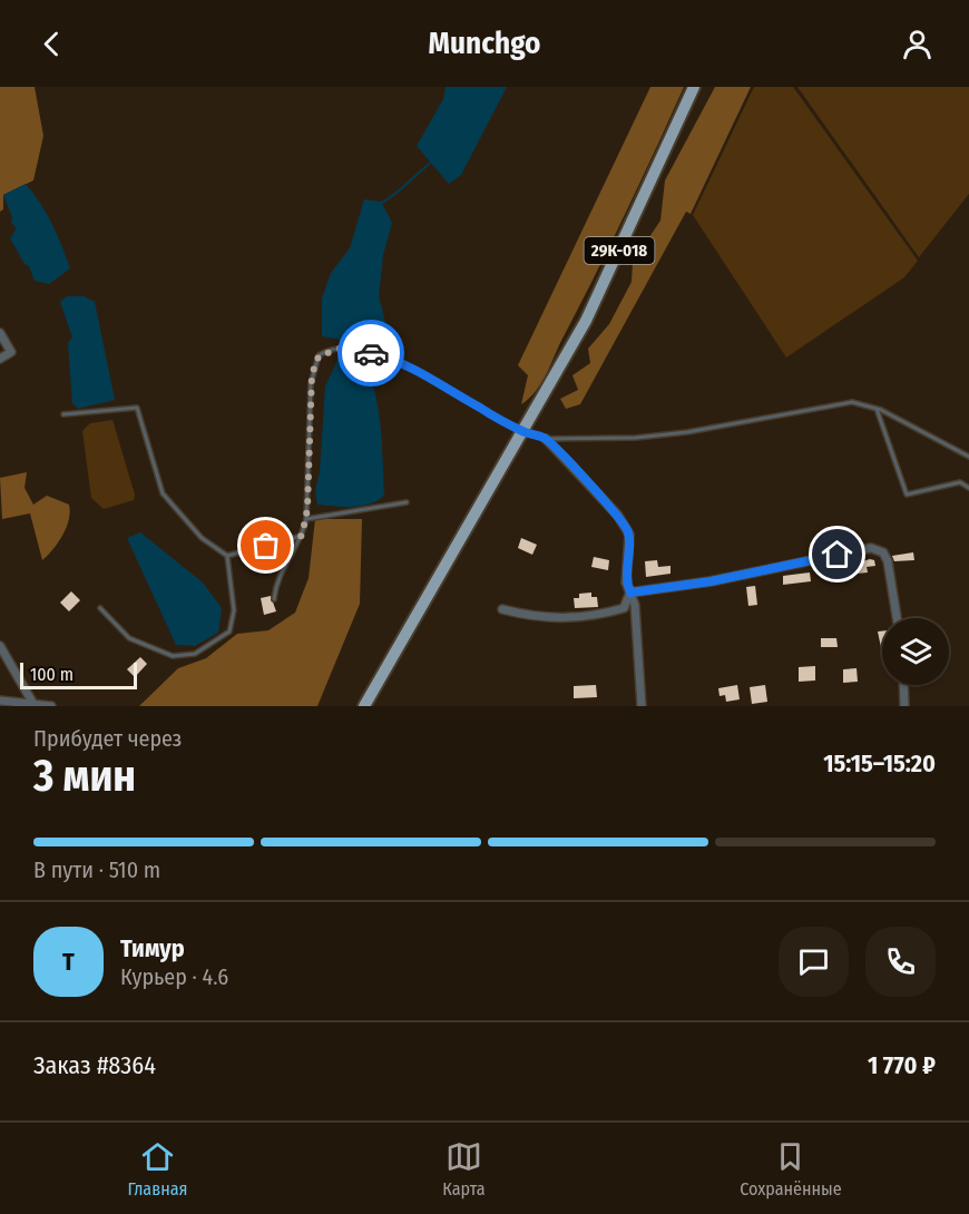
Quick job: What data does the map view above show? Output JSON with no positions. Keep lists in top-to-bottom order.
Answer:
{
  "streets": {
    "main road": ["29К-018"]
  },
  "scale_bar": "100 m",
  "page": {
    "header": "Munchgo",
    "scale": "100 m",
    "heading": ["3 мин", "Прибудет через", "15:15–15:20"],
    "panel": [
      "Тимур",
      "Курьер · 4.6",
      "Заказ #8364",
      "1 770 ₽"
    ],
    "bar": "В пути · 510 m",
    "round": "Т",
    "tabs": ["Главная", "Карта", "Сохранённые"]
  }
}
